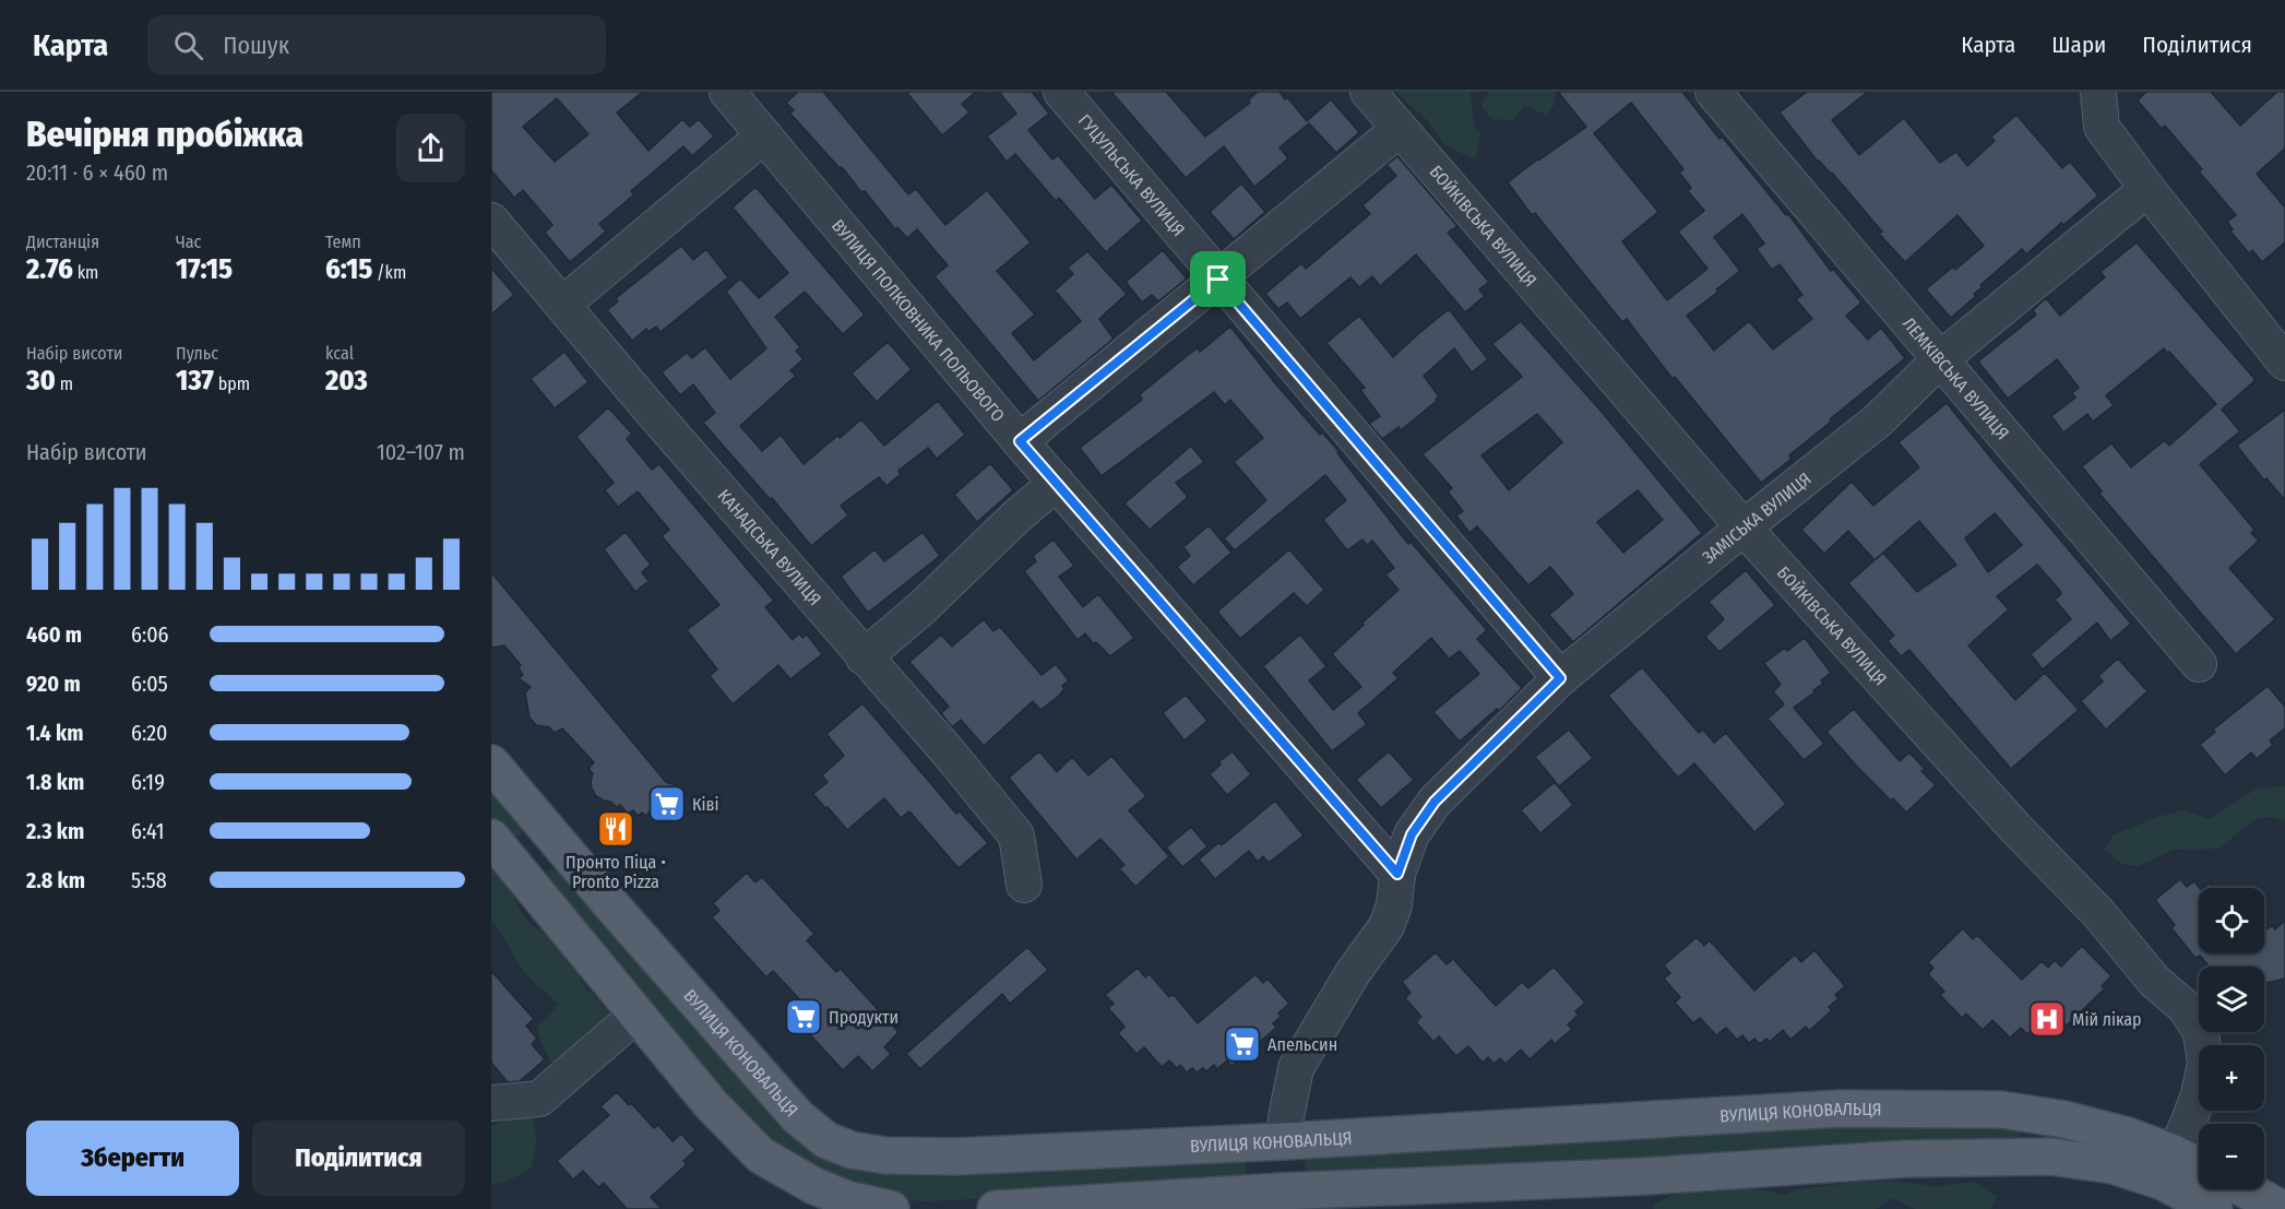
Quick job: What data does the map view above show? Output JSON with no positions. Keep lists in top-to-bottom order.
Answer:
{
  "streets": {
    "main road": ["ВУЛИЦЯ КОНОВАЛЬЦЯ"],
    "street": [
      "ГУЦУЛЬСЬКА ВУЛИЦЯ",
      "БОЙКІВСЬКА ВУЛИЦЯ",
      "ВУЛИЦЯ ПОЛКОВНИКА ПОЛЬОВОГО",
      "ЛЕМКІВСЬКА ВУЛИЦЯ",
      "ЗАМІСЬКА ВУЛИЦЯ",
      "КАНАДСЬКА ВУЛИЦЯ"
    ]
  },
  "crossings": [
    ["ГУЦУЛЬСЬКА ВУЛИЦЯ", "ЗАМІСЬКА ВУЛИЦЯ"],
    ["БОЙКІВСЬКА ВУЛИЦЯ", "ЗАМІСЬКА ВУЛИЦЯ"],
    ["БОЙКІВСЬКА ВУЛИЦЯ", "ВУЛИЦЯ КОНОВАЛЬЦЯ"],
    ["ВУЛИЦЯ ПОЛКОВНИКА ПОЛЬОВОГО", "ЗАМІСЬКА ВУЛИЦЯ"],
    ["ЛЕМКІВСЬКА ВУЛИЦЯ", "ЗАМІСЬКА ВУЛИЦЯ"],
    ["ЗАМІСЬКА ВУЛИЦЯ", "ВУЛИЦЯ КОНОВАЛЬЦЯ"]
  ],
  "places": {
    "supermarket": ["Ківі", "Продукти", "Апельсин"],
    "restaurant": ["Пронто Піца • Pronto Pizza"],
    "hospital": ["Мій лікар"]
  },
  "page": {
    "header": "Карта",
    "search": "Пошук",
    "nav": ["Карта", "Шари", "Поділитися"],
    "heading": ["Вечірня пробіжка", "20:11 · 6 × 460 m"],
    "stats": [
      ["Дистанція", "2.76 km"],
      ["Час", "17:15"],
      ["Темп", "6:15 /km"],
      ["Набір висоти", "30 m"],
      ["Пульс", "137 bpm"],
      ["kcal", "203"]
    ],
    "chart": ["Набір висоти", "102–107 m"],
    "list": [
      {
        "name": "460 m",
        "note": "6:06"
      },
      {
        "name": "920 m",
        "note": "6:05"
      },
      {
        "name": "1.4 km",
        "note": "6:20"
      },
      {
        "name": "1.8 km",
        "note": "6:19"
      },
      {
        "name": "2.3 km",
        "note": "6:41"
      },
      {
        "name": "2.8 km",
        "note": "5:58"
      }
    ],
    "map_buttons": ["+", "−"],
    "buttons": ["Зберегти", "Поділитися"]
  }
}
